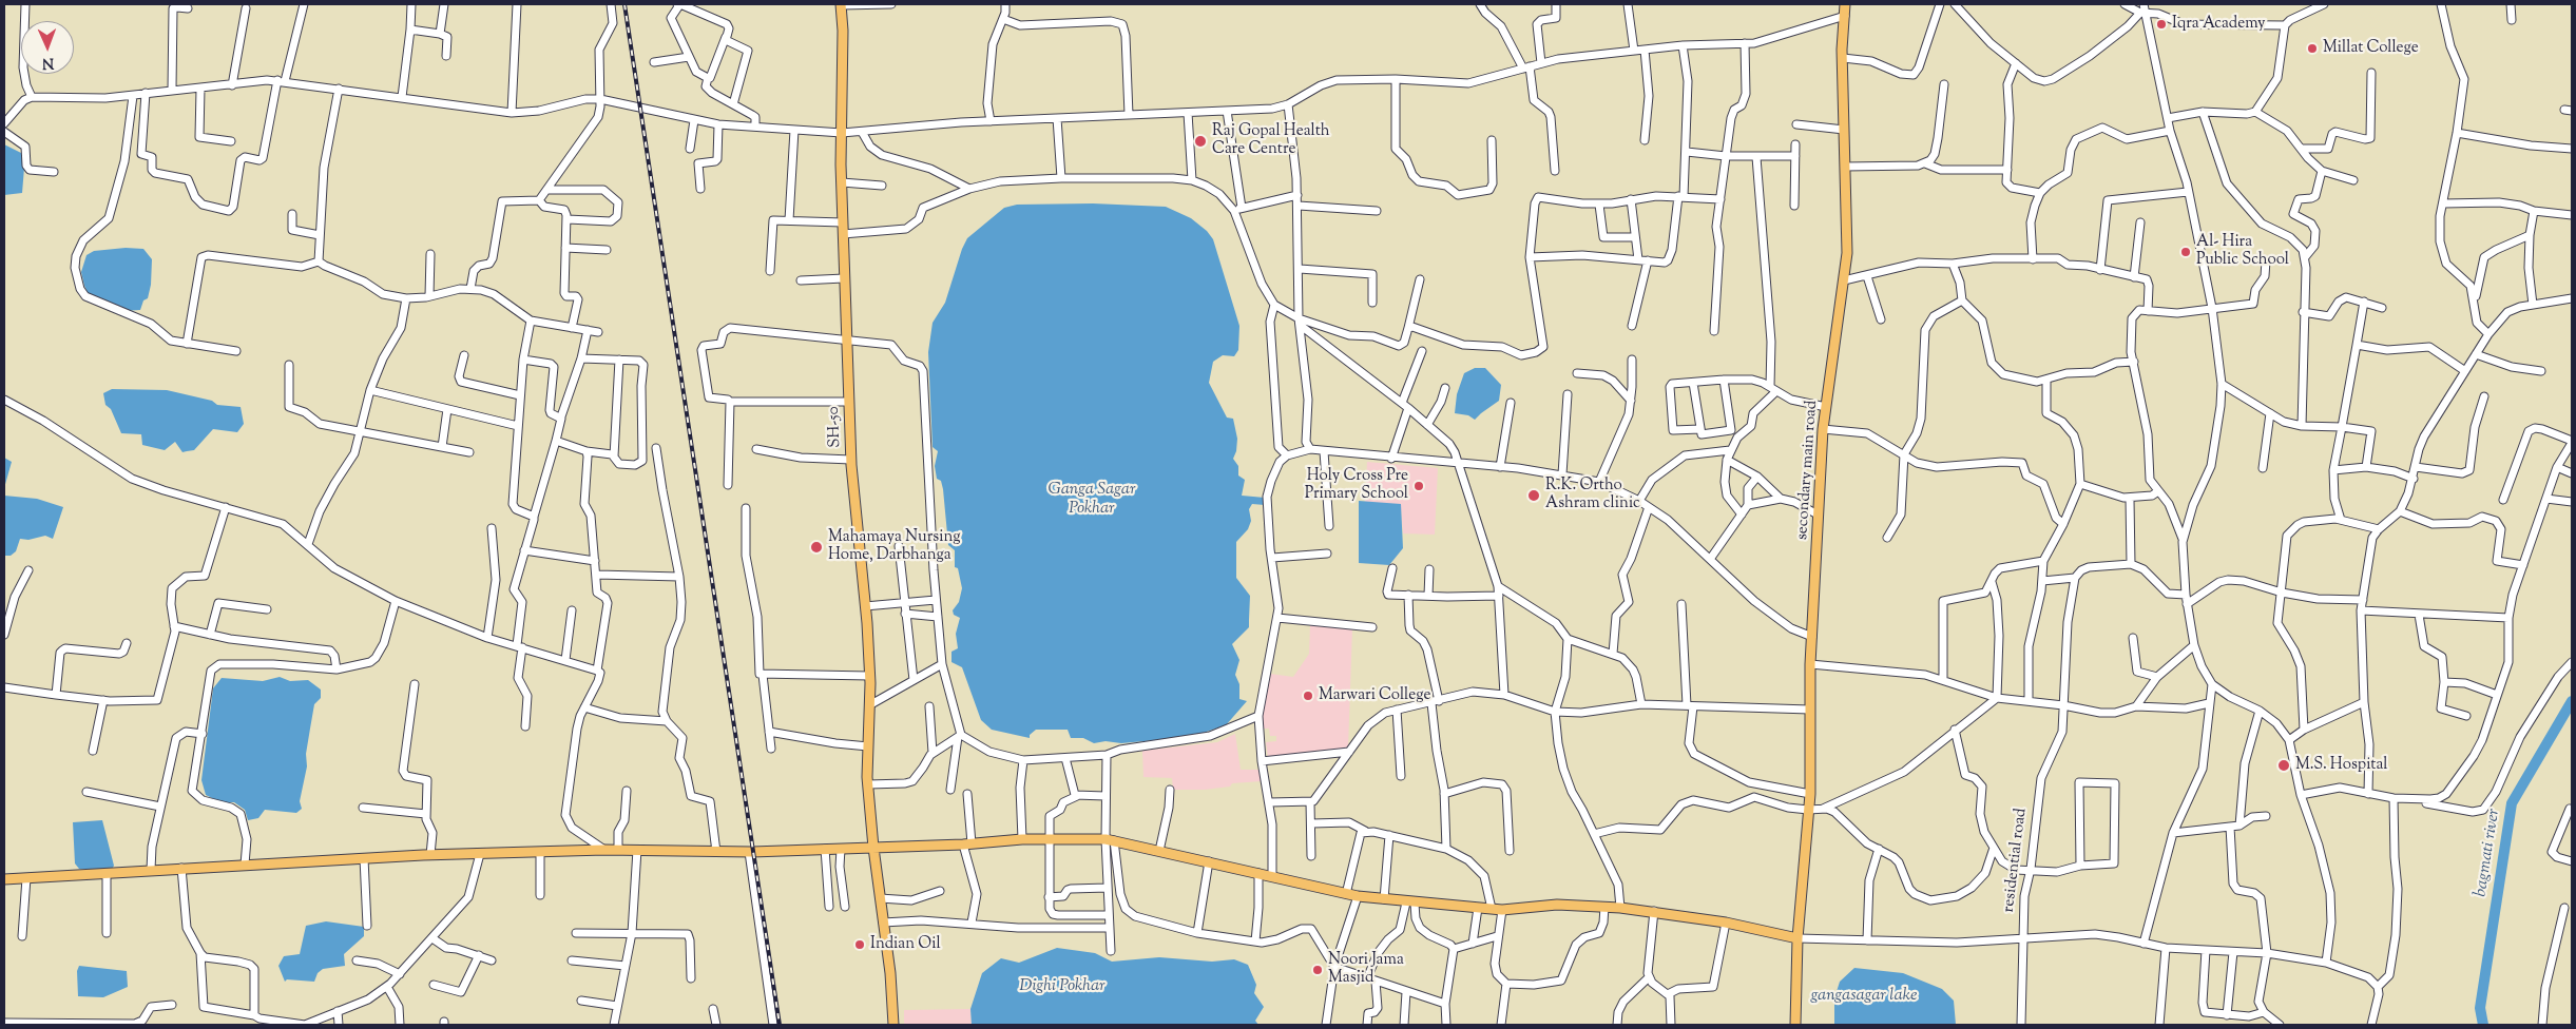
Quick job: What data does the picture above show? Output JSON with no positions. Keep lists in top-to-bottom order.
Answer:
{
  "streets": {
    "main road": ["SH-50", "secondary main road"],
    "street": ["residential road"]
  },
  "water": [
    "Ganga Sagar Pokhar",
    "bagmati river",
    "Dighi Pokhar",
    "gangasagar lake"
  ],
  "places": [
    "Iqra Academy",
    "Millat College",
    "Raj Gopal Health Care Centre",
    "Al- Hira Public School",
    "Holy Cross Pre Primary School",
    "R.K. Ortho Ashram clinic",
    "Mahamaya Nursing Home, Darbhanga",
    "Marwari College",
    "M.S. Hospital",
    "Indian Oil",
    "Noori Jama Masjid"
  ],
  "north": "bottom"
}
